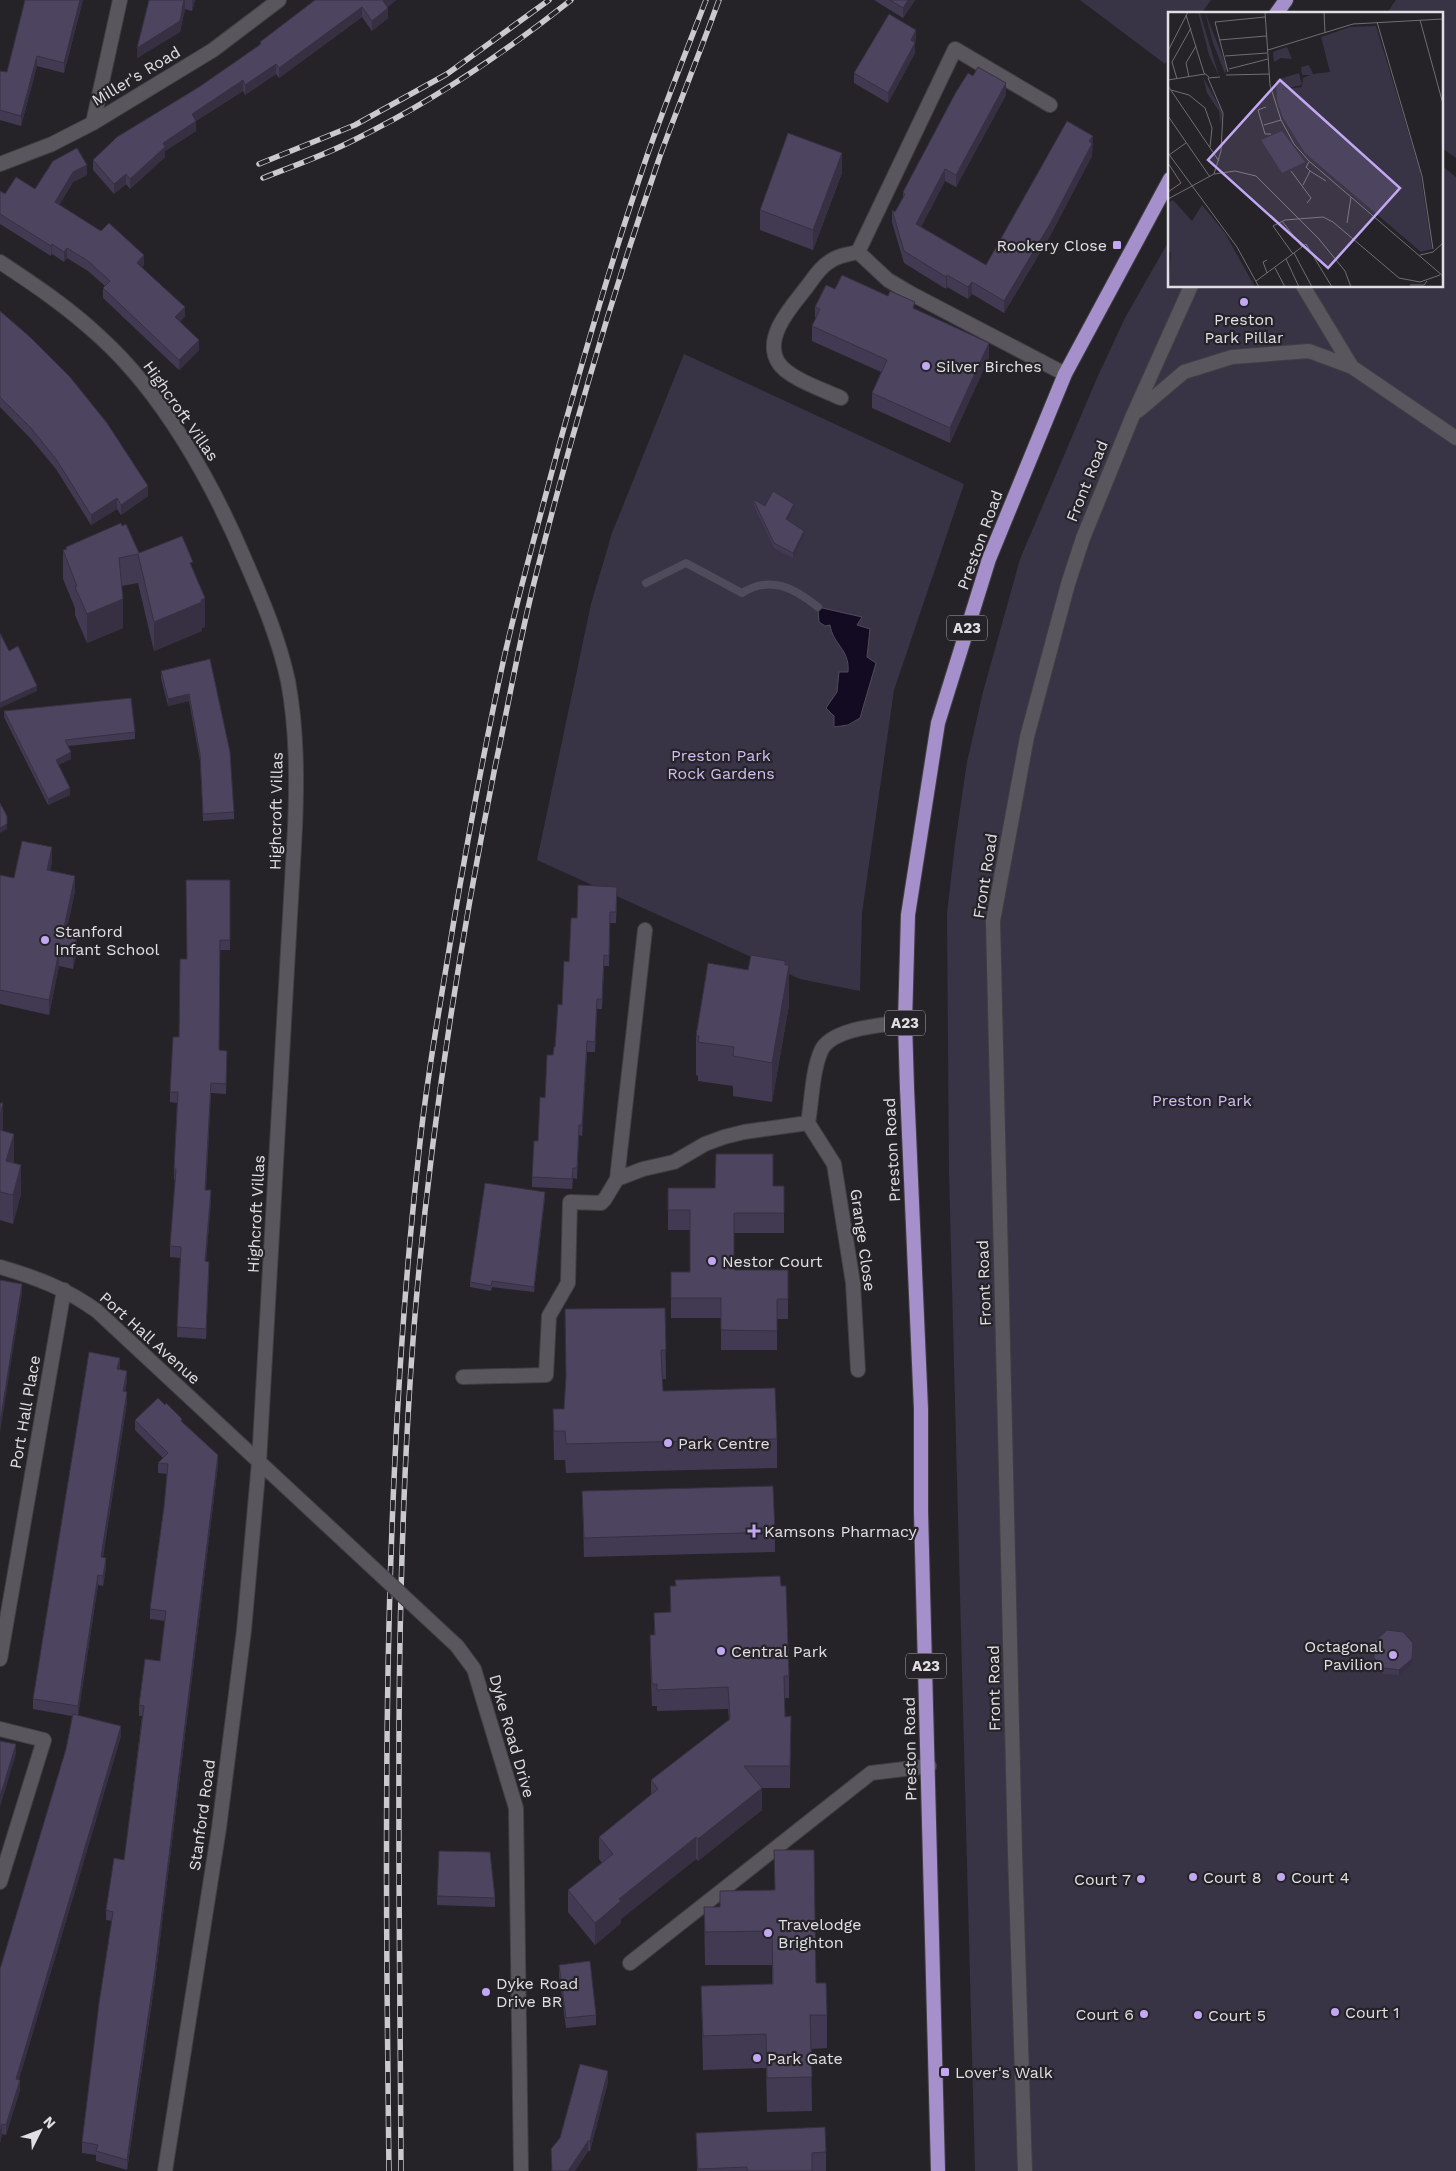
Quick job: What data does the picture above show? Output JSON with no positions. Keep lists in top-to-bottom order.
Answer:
{
  "streets": {
    "highway": ["Preston Road", "A23"],
    "street": [
      "Miller's Road",
      "Highcroft Villas",
      "Front Road",
      "Grange Close",
      "Port Hall Avenue",
      "Port Hall Place",
      "Dyke Road Drive",
      "Stanford Road"
    ]
  },
  "crossings": [
    ["Highcroft Villas", "Port Hall Avenue"],
    ["Highcroft Villas", "Dyke Road Drive"],
    ["Highcroft Villas", "Stanford Road"],
    ["Port Hall Avenue", "Port Hall Place"],
    ["Port Hall Avenue", "Dyke Road Drive"],
    ["Port Hall Avenue", "Stanford Road"],
    ["Dyke Road Drive", "Stanford Road"]
  ],
  "parks": ["Preston Park Rock Gardens", "Preston Park"],
  "places": {
    "transit": ["Rookery Close", "Lover's Walk"],
    "other": [
      "Preston Park Pillar",
      "Silver Birches",
      "Stanford Infant School",
      "Nestor Court",
      "Park Centre",
      "Central Park",
      "Octagonal Pavilion",
      "Court 8",
      "Court 4",
      "Court 7",
      "Travelodge Brighton",
      "Dyke Road Drive BR",
      "Court 1",
      "Court 6",
      "Court 5",
      "Park Gate"
    ],
    "health": ["Kamsons Pharmacy"]
  },
  "north": "top right"
}
